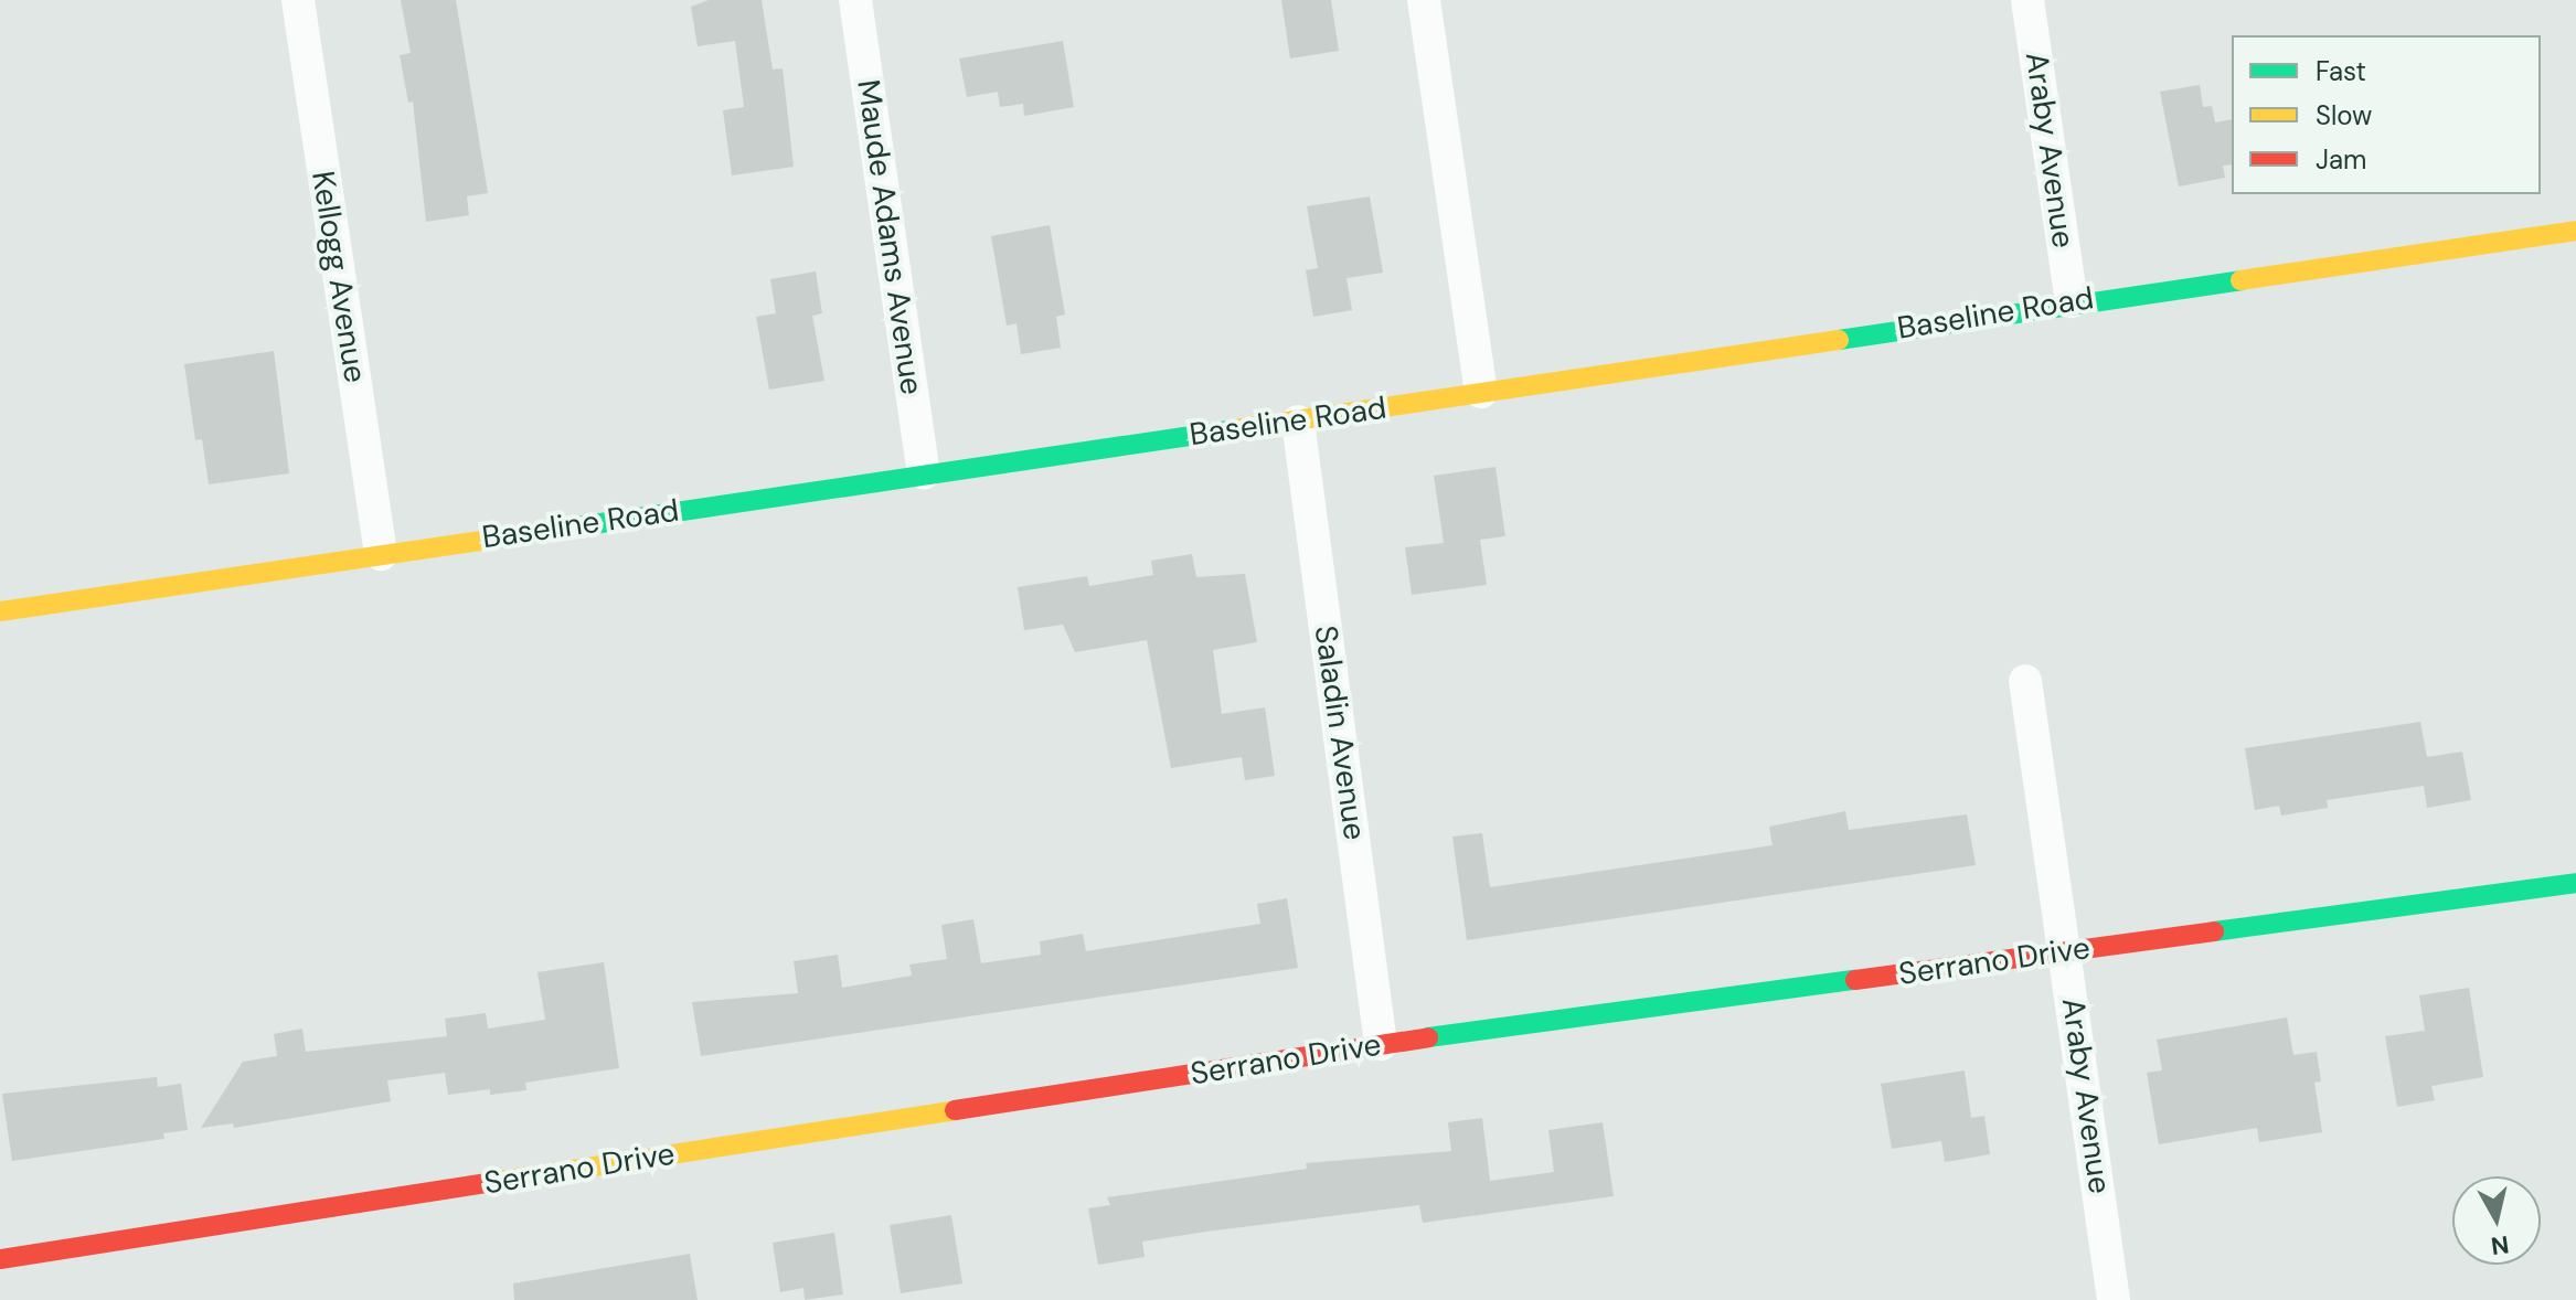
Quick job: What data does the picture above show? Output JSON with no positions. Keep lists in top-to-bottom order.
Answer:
{
  "streets": {
    "street": [
      "Araby Avenue",
      "Maude Adams Avenue",
      "Kellogg Avenue",
      "Baseline Road",
      "Saladin Avenue",
      "Serrano Drive"
    ]
  },
  "crossings": [
    ["Araby Avenue", "Baseline Road"],
    ["Araby Avenue", "Serrano Drive"],
    ["Maude Adams Avenue", "Baseline Road"],
    ["Kellogg Avenue", "Baseline Road"],
    ["Baseline Road", "Saladin Avenue"],
    ["Saladin Avenue", "Serrano Drive"]
  ],
  "legend": ["Fast", "Slow", "Jam"],
  "north": "bottom"
}
